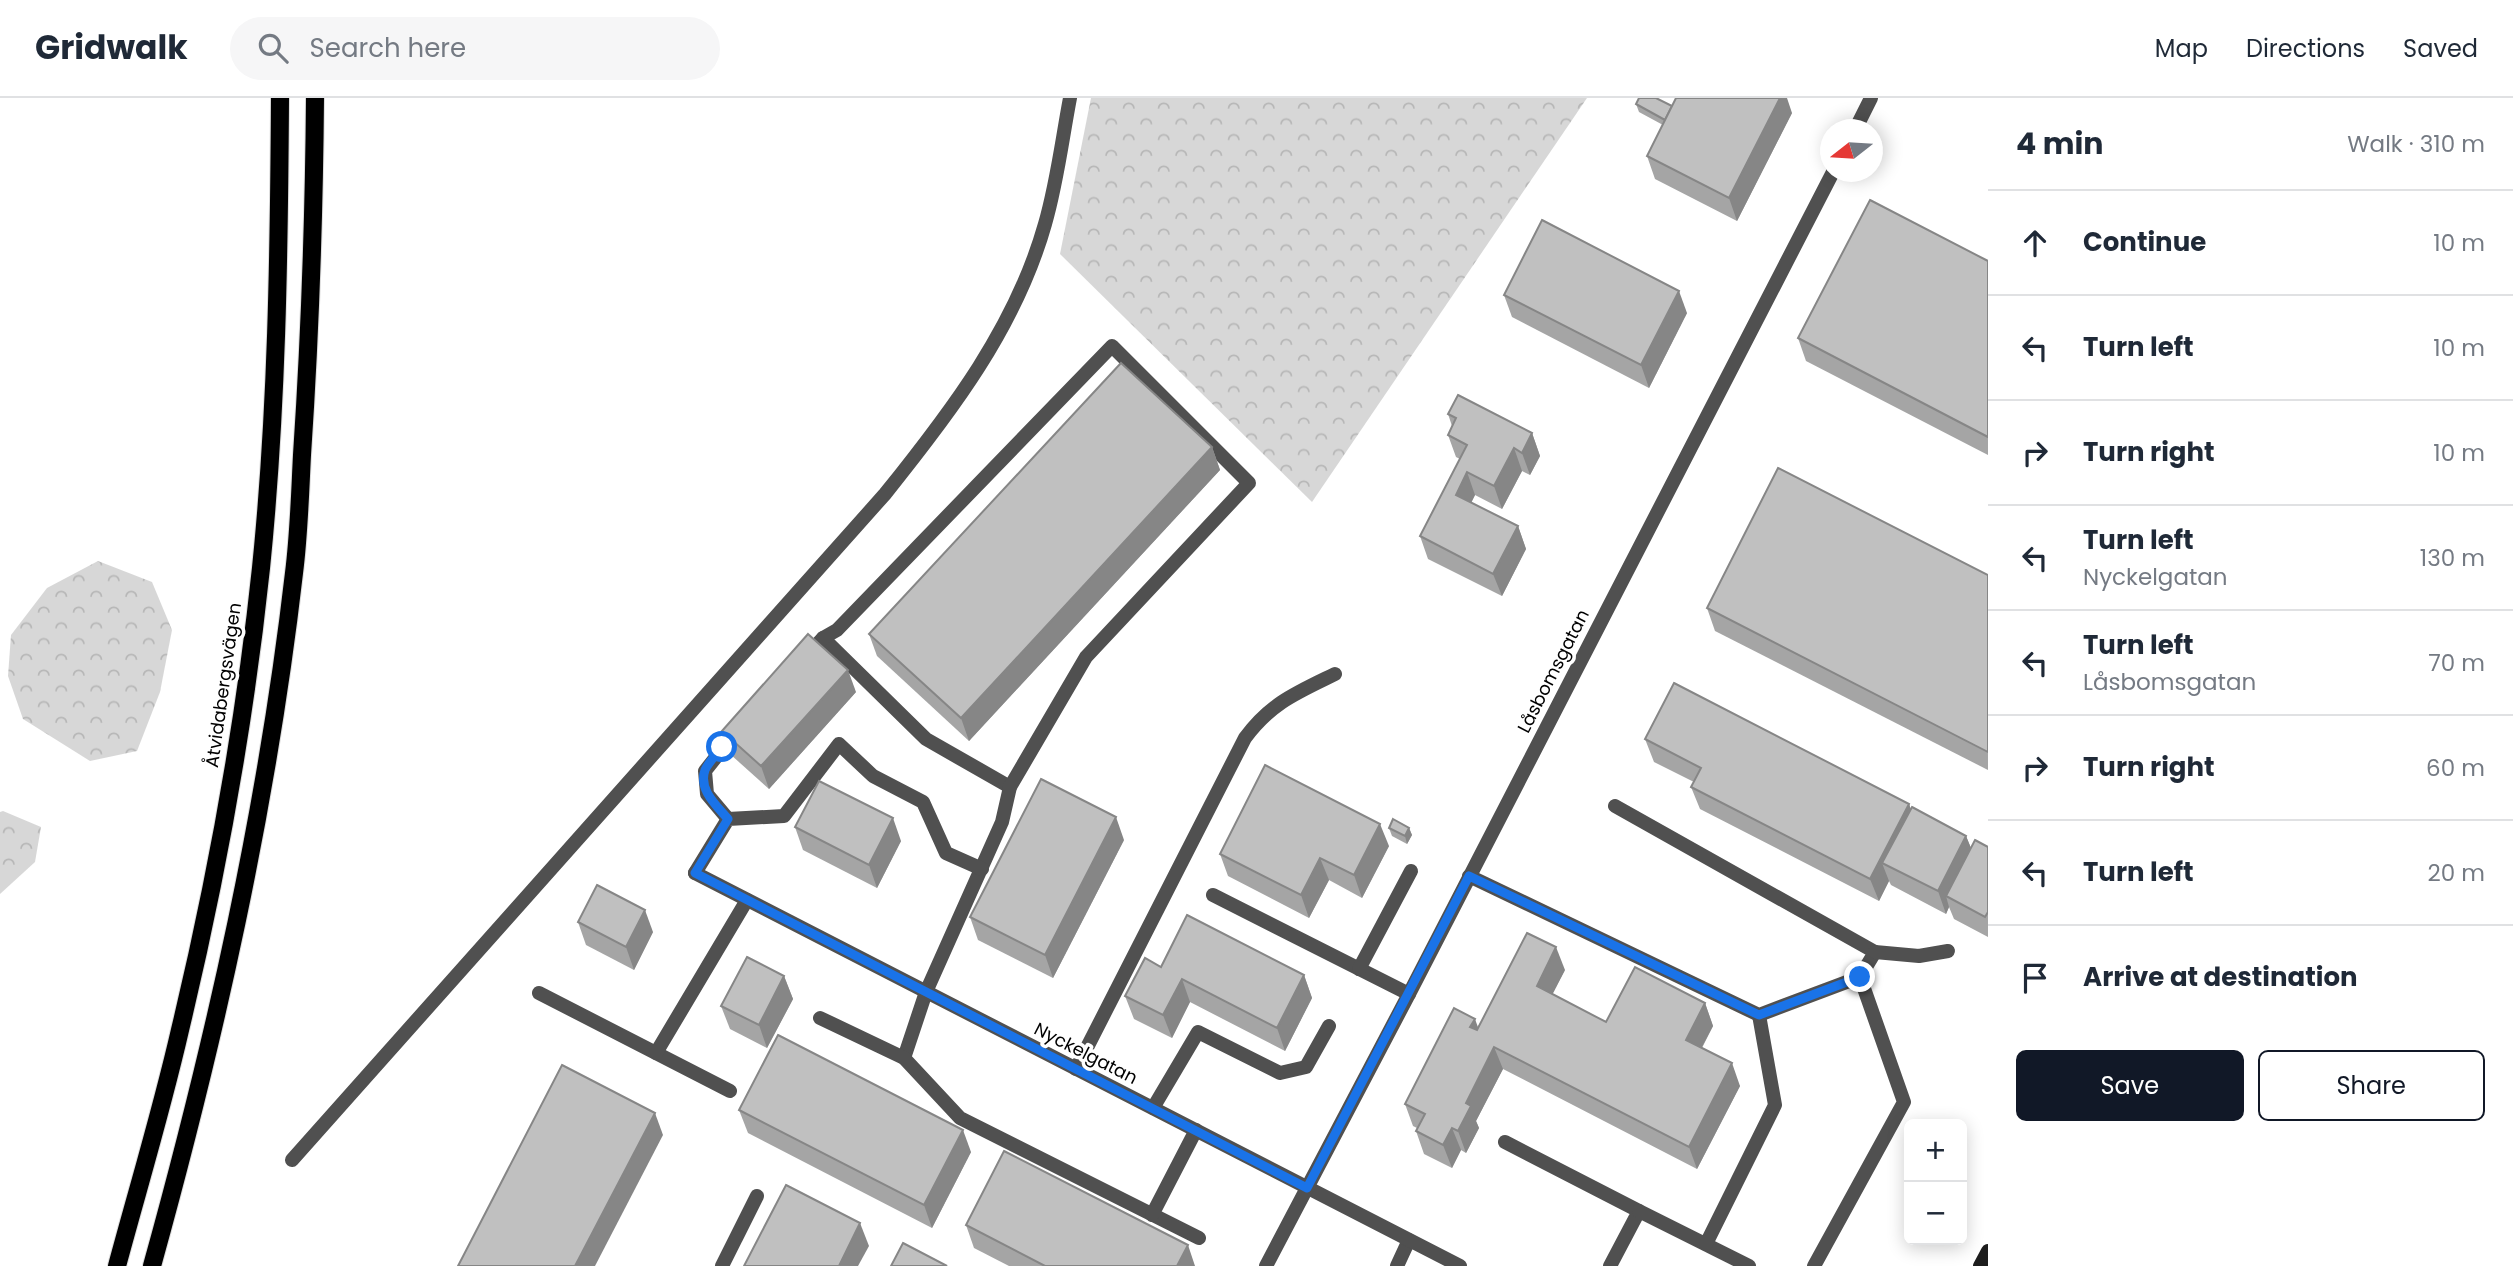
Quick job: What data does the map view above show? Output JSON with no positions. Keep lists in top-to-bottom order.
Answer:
{
  "streets": {
    "main road": ["Åtvidabergsvägen"],
    "street": ["Låsbomsgatan", "Nyckelgatan"]
  },
  "crossings": [
    ["Låsbomsgatan", "Nyckelgatan"]
  ],
  "north": "left",
  "page": {
    "header": "Gridwalk",
    "search": "Search here",
    "nav": ["Map", "Directions", "Saved"],
    "heading": ["4 min", "Walk · 310 m"],
    "list": [
      ["Continue", "10 m"],
      ["Turn left", "10 m"],
      ["Turn right", "10 m"],
      ["Turn left", "Nyckelgatan", "130 m"],
      ["Turn left", "Låsbomsgatan", "70 m"],
      ["Turn right", "60 m"],
      ["Turn left", "20 m"],
      "Arrive at destination"
    ],
    "buttons": ["Save", "Share"],
    "map_buttons": ["+", "−"]
  }
}
